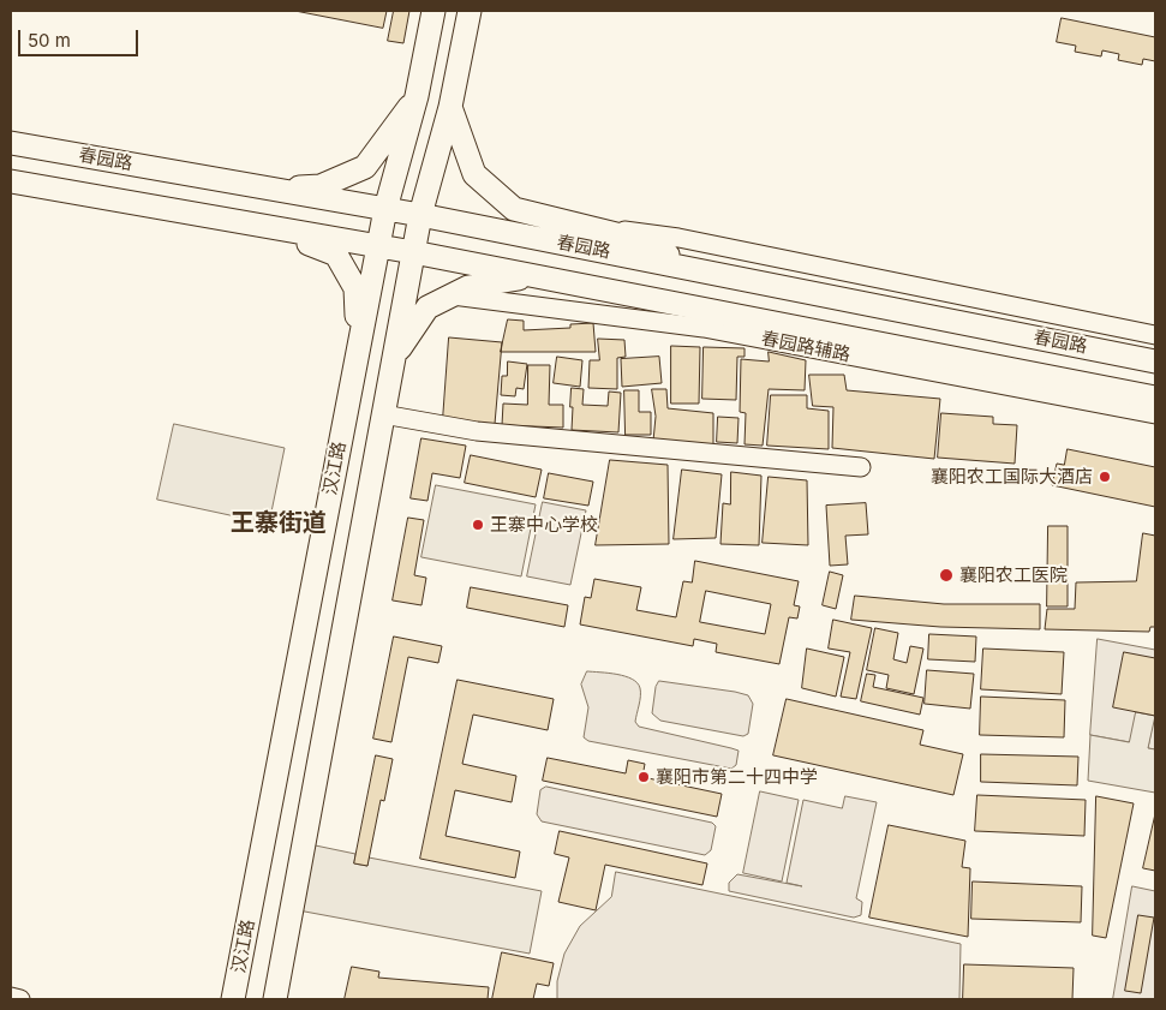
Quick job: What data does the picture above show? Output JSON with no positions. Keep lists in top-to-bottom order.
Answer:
{
  "streets": {
    "main road": ["春园路", "汉江路"],
    "street": ["春园路辅路"]
  },
  "crossings": [
    ["春园路", "汉江路"]
  ],
  "districts": ["王寨街道"],
  "places": [
    "襄阳农工国际大酒店",
    "王寨中心学校",
    "襄阳农工医院",
    "襄阳市第二十四中学"
  ],
  "scale_bar": "50 m"
}
